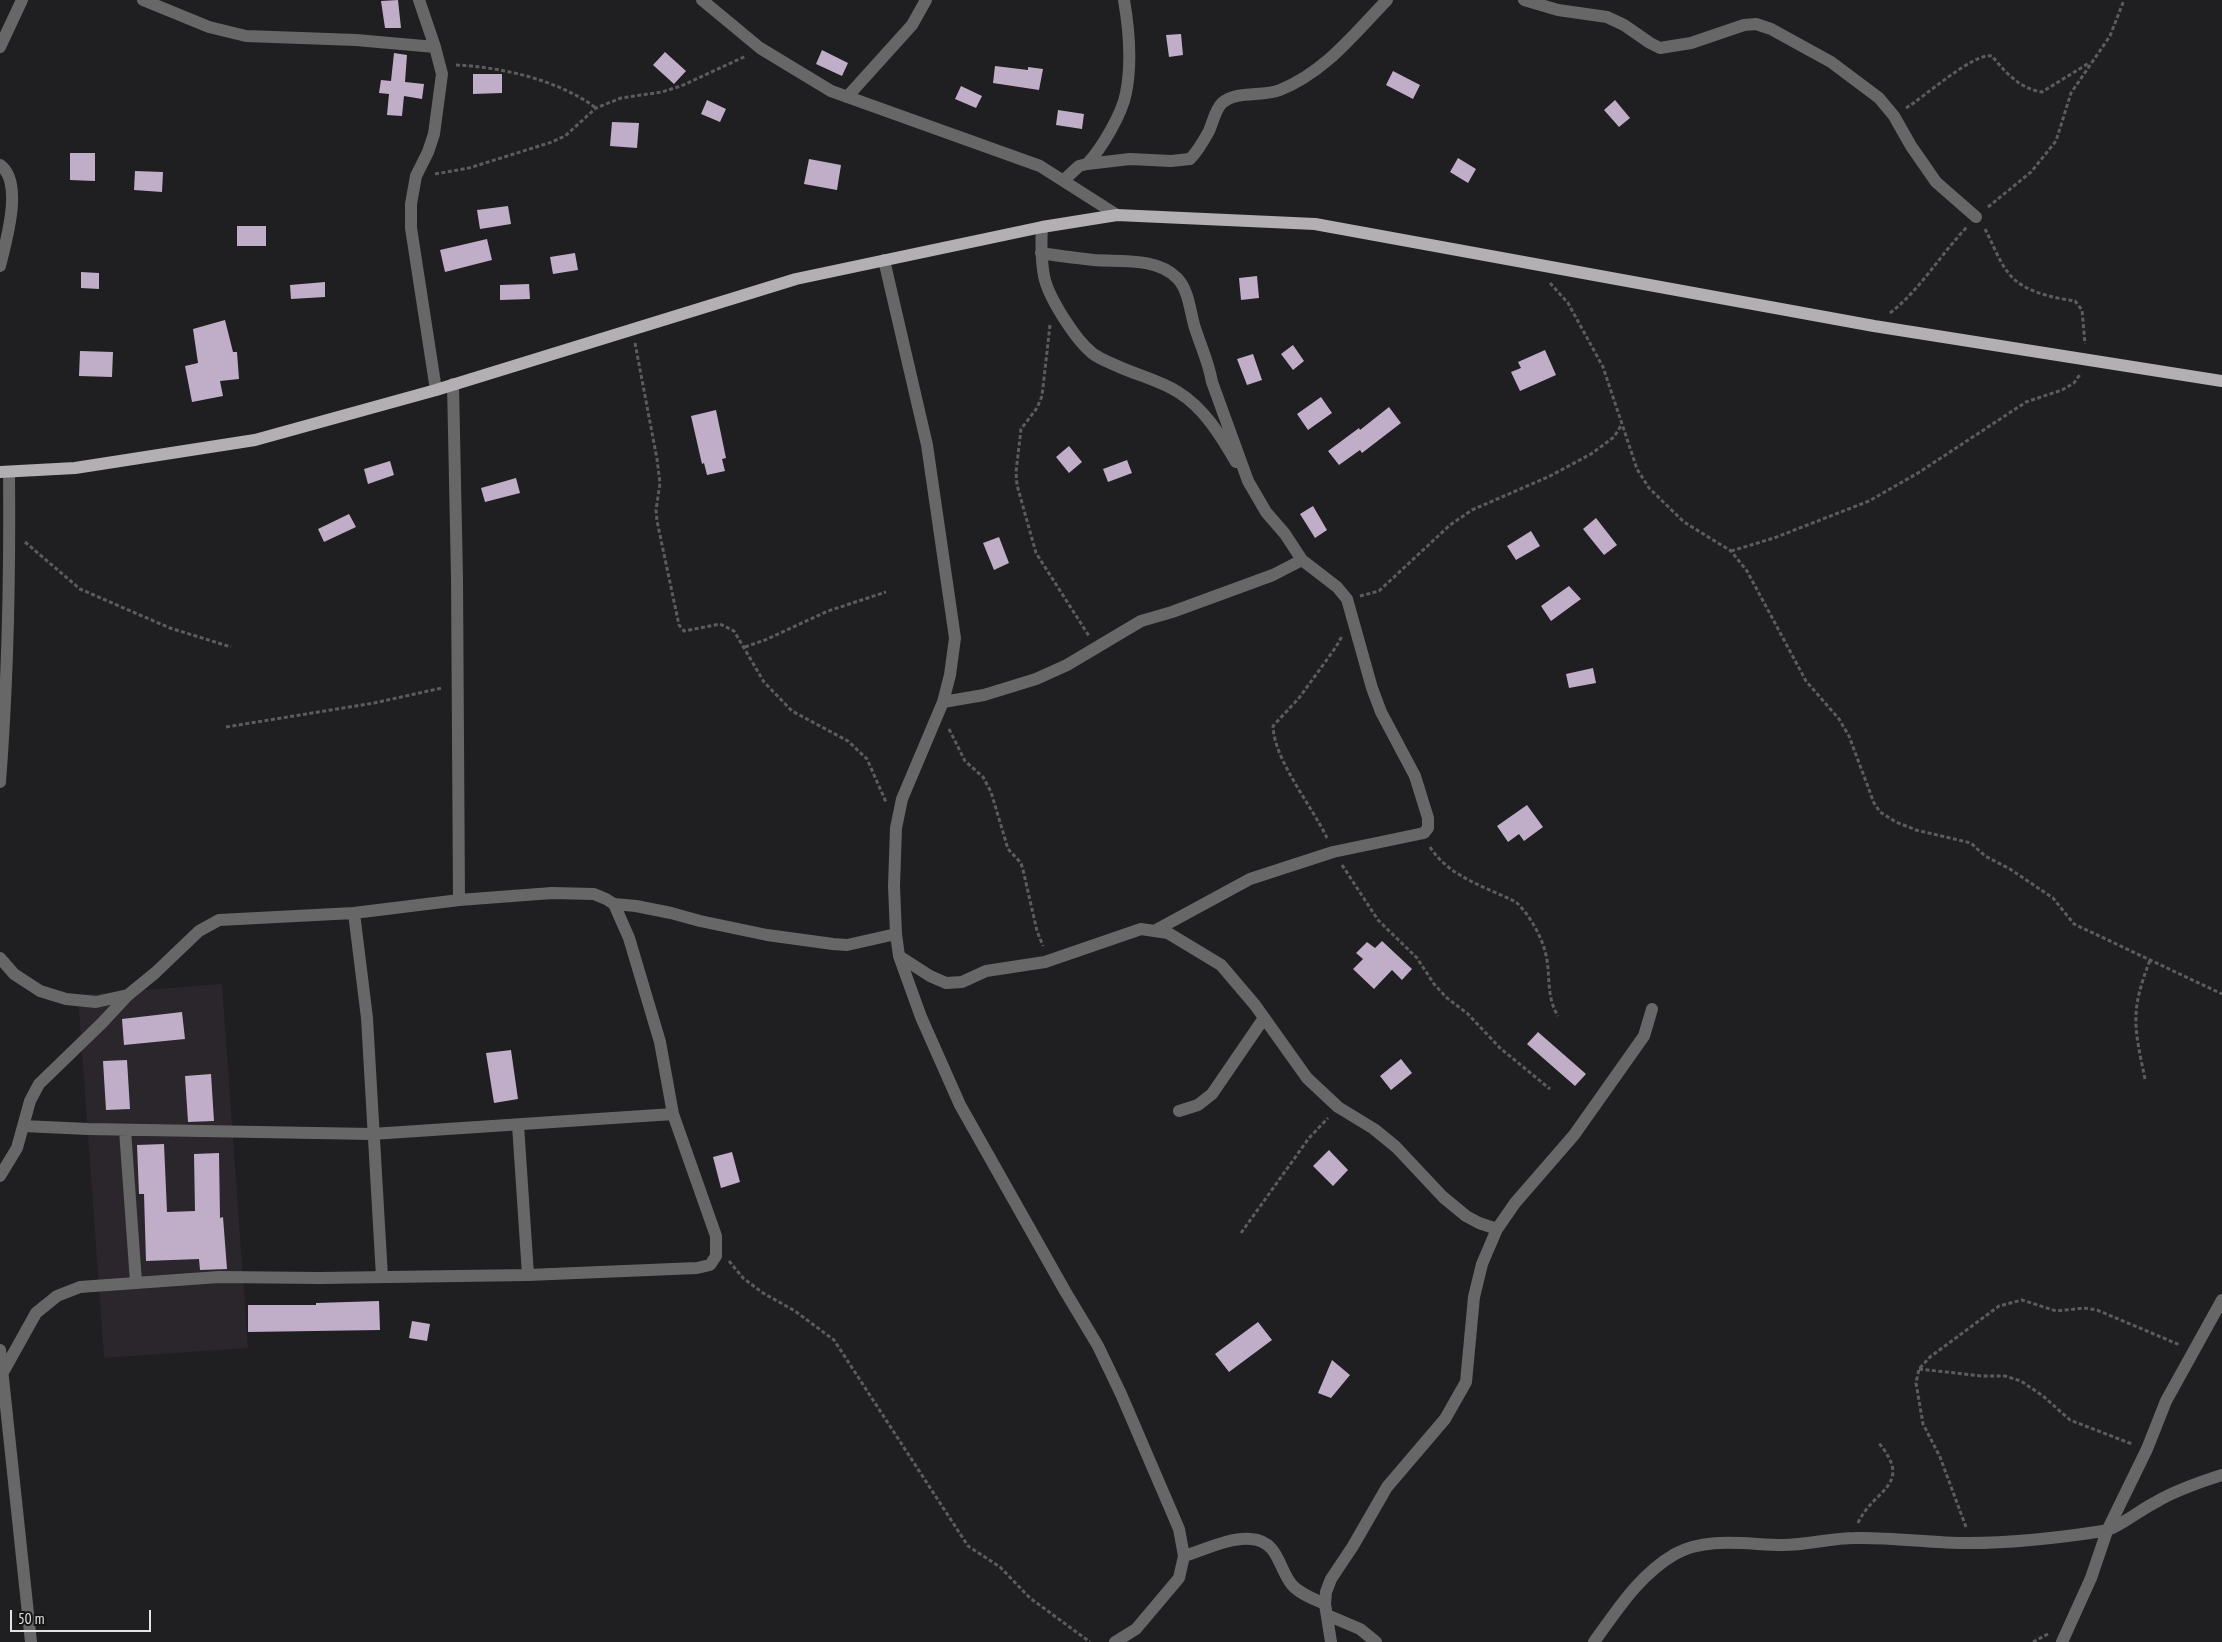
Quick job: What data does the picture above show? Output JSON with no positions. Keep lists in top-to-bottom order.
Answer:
{
  "scale_bar": "50 m"
}
